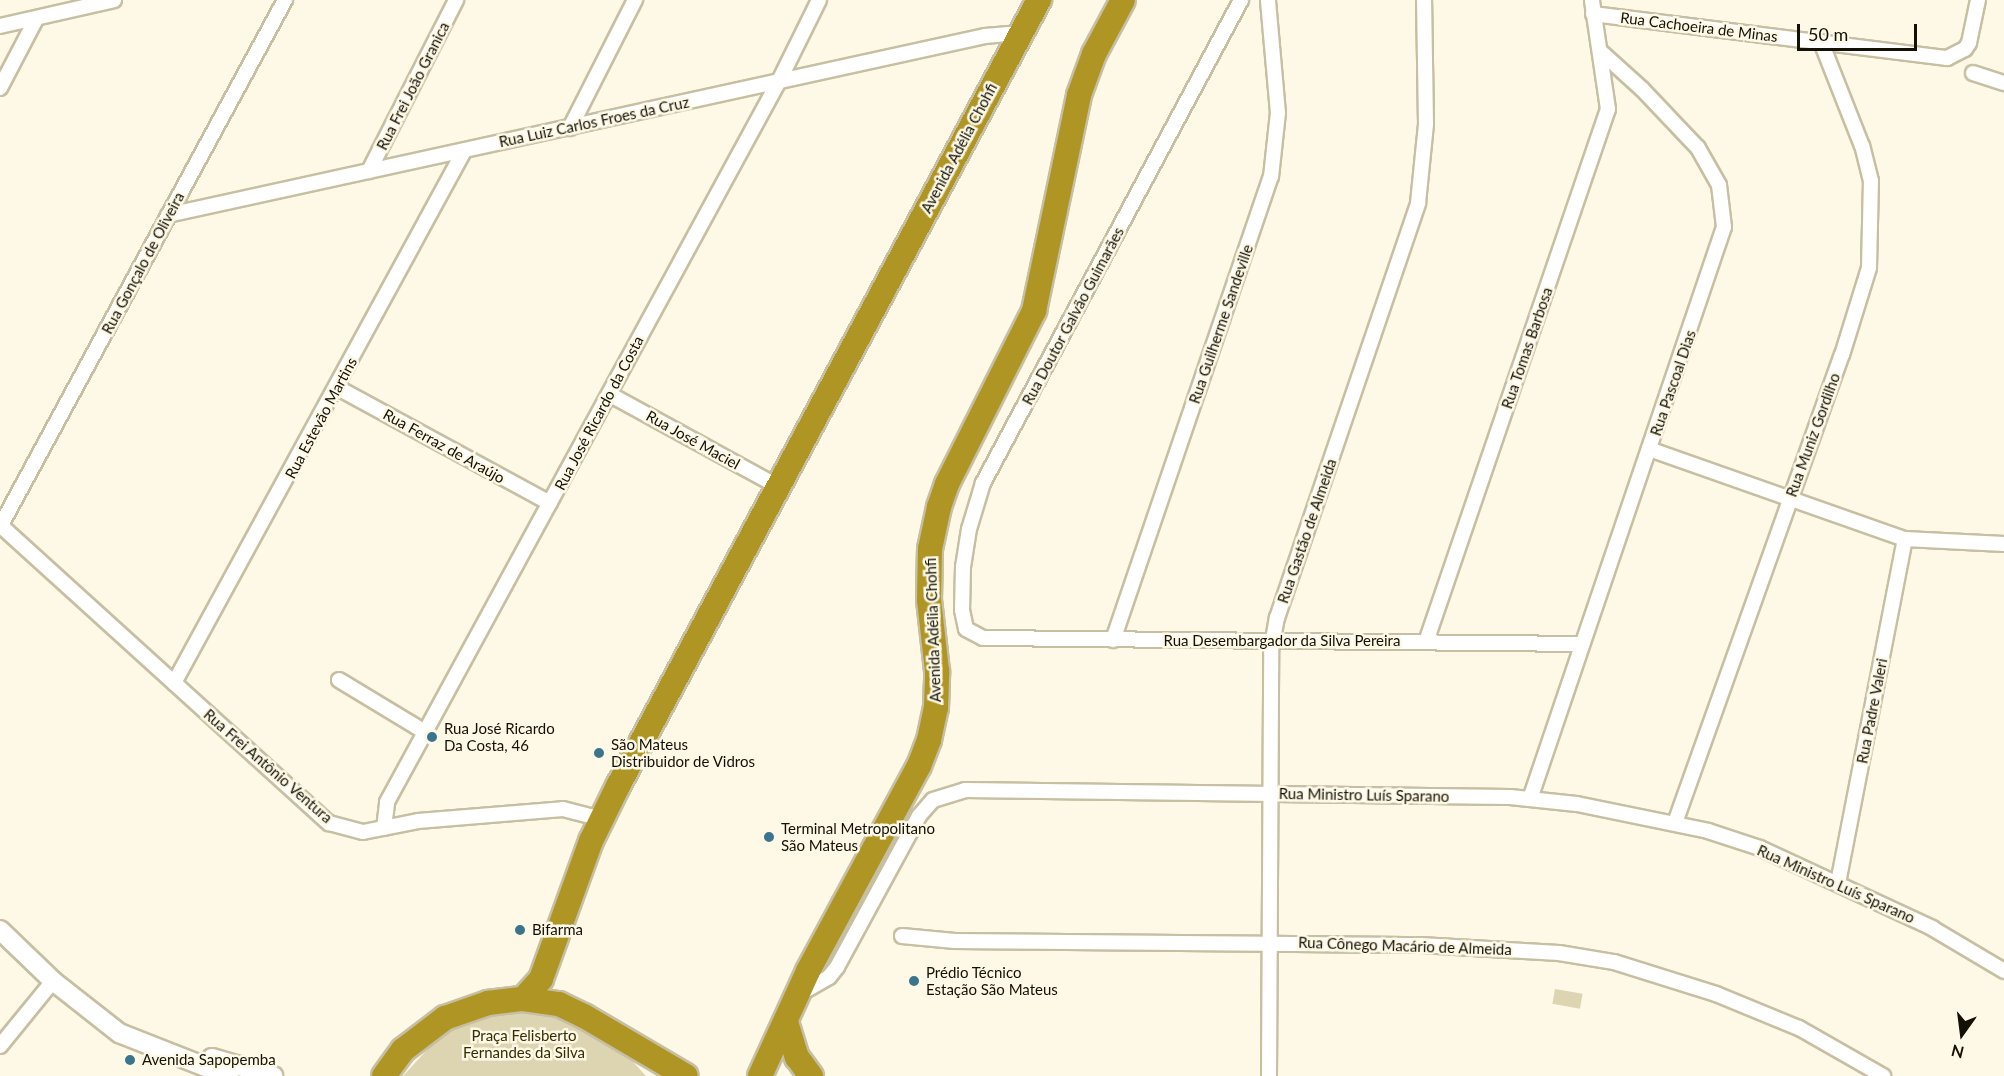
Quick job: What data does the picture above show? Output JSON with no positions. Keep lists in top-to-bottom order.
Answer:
{
  "streets": {
    "highway": ["Avenida Adélia Chohfi"],
    "street": [
      "Rua Cachoeira de Minas",
      "Rua Frei João Granica",
      "Rua Luiz Carlos Froes da Cruz",
      "Rua Gonçalo de Oliveira",
      "Rua Doutor Galvão Guimarães",
      "Rua Guilherme Sandeville",
      "Rua Tomas Barbosa",
      "Rua Pascoal Dias",
      "Rua José Ricardo da Costa",
      "Rua Estevão Martins",
      "Rua Muniz Gordilho",
      "Rua José Maciel",
      "Rua Ferraz de Araújo",
      "Rua Gastão de Almeida",
      "Rua Desembargador da Silva Pereira",
      "Rua Padre Valeri",
      "Rua Frei Antônio Ventura",
      "Rua Ministro Luís Sparano",
      "Rua Cônego Macário de Almeida"
    ]
  },
  "crossings": [
    ["Rua Cachoeira de Minas", "Rua Muniz Gordilho"],
    ["Rua Frei João Granica", "Rua Luiz Carlos Froes da Cruz"],
    ["Rua Luiz Carlos Froes da Cruz", "Avenida Adélia Chohfi"],
    ["Rua Luiz Carlos Froes da Cruz", "Rua Gonçalo de Oliveira"],
    ["Rua Luiz Carlos Froes da Cruz", "Rua José Ricardo da Costa"],
    ["Rua Luiz Carlos Froes da Cruz", "Rua Estevão Martins"],
    ["Avenida Adélia Chohfi", "Rua José Maciel"],
    ["Avenida Adélia Chohfi", "Rua Frei Antônio Ventura"],
    ["Avenida Adélia Chohfi", "Rua Ministro Luís Sparano"],
    ["Rua Gonçalo de Oliveira", "Rua Frei Antônio Ventura"],
    ["Rua Doutor Galvão Guimarães", "Rua Desembargador da Silva Pereira"],
    ["Rua Guilherme Sandeville", "Rua Desembargador da Silva Pereira"],
    ["Rua Tomas Barbosa", "Rua Pascoal Dias"],
    ["Rua Tomas Barbosa", "Rua Desembargador da Silva Pereira"],
    ["Rua Pascoal Dias", "Rua Desembargador da Silva Pereira"],
    ["Rua Pascoal Dias", "Rua Ministro Luís Sparano"],
    ["Rua José Ricardo da Costa", "Rua José Maciel"],
    ["Rua José Ricardo da Costa", "Rua Ferraz de Araújo"],
    ["Rua José Ricardo da Costa", "Rua Frei Antônio Ventura"],
    ["Rua Estevão Martins", "Rua Ferraz de Araújo"],
    ["Rua Estevão Martins", "Rua Frei Antônio Ventura"],
    ["Rua Muniz Gordilho", "Rua Ministro Luís Sparano"],
    ["Rua Gastão de Almeida", "Rua Desembargador da Silva Pereira"],
    ["Rua Gastão de Almeida", "Rua Ministro Luís Sparano"],
    ["Rua Gastão de Almeida", "Rua Cônego Macário de Almeida"],
    ["Rua Padre Valeri", "Rua Ministro Luís Sparano"]
  ],
  "parks": ["Praça Felisberto Fernandes da Silva"],
  "places": [
    "Rua José Ricardo Da Costa, 46",
    "São Mateus Distribuidor de Vidros",
    "Terminal Metropolitano São Mateus",
    "Bifarma",
    "Prédio Técnico Estação São Mateus",
    "Avenida Sapopemba"
  ],
  "scale_bar": "50 m",
  "north": "bottom"
}
